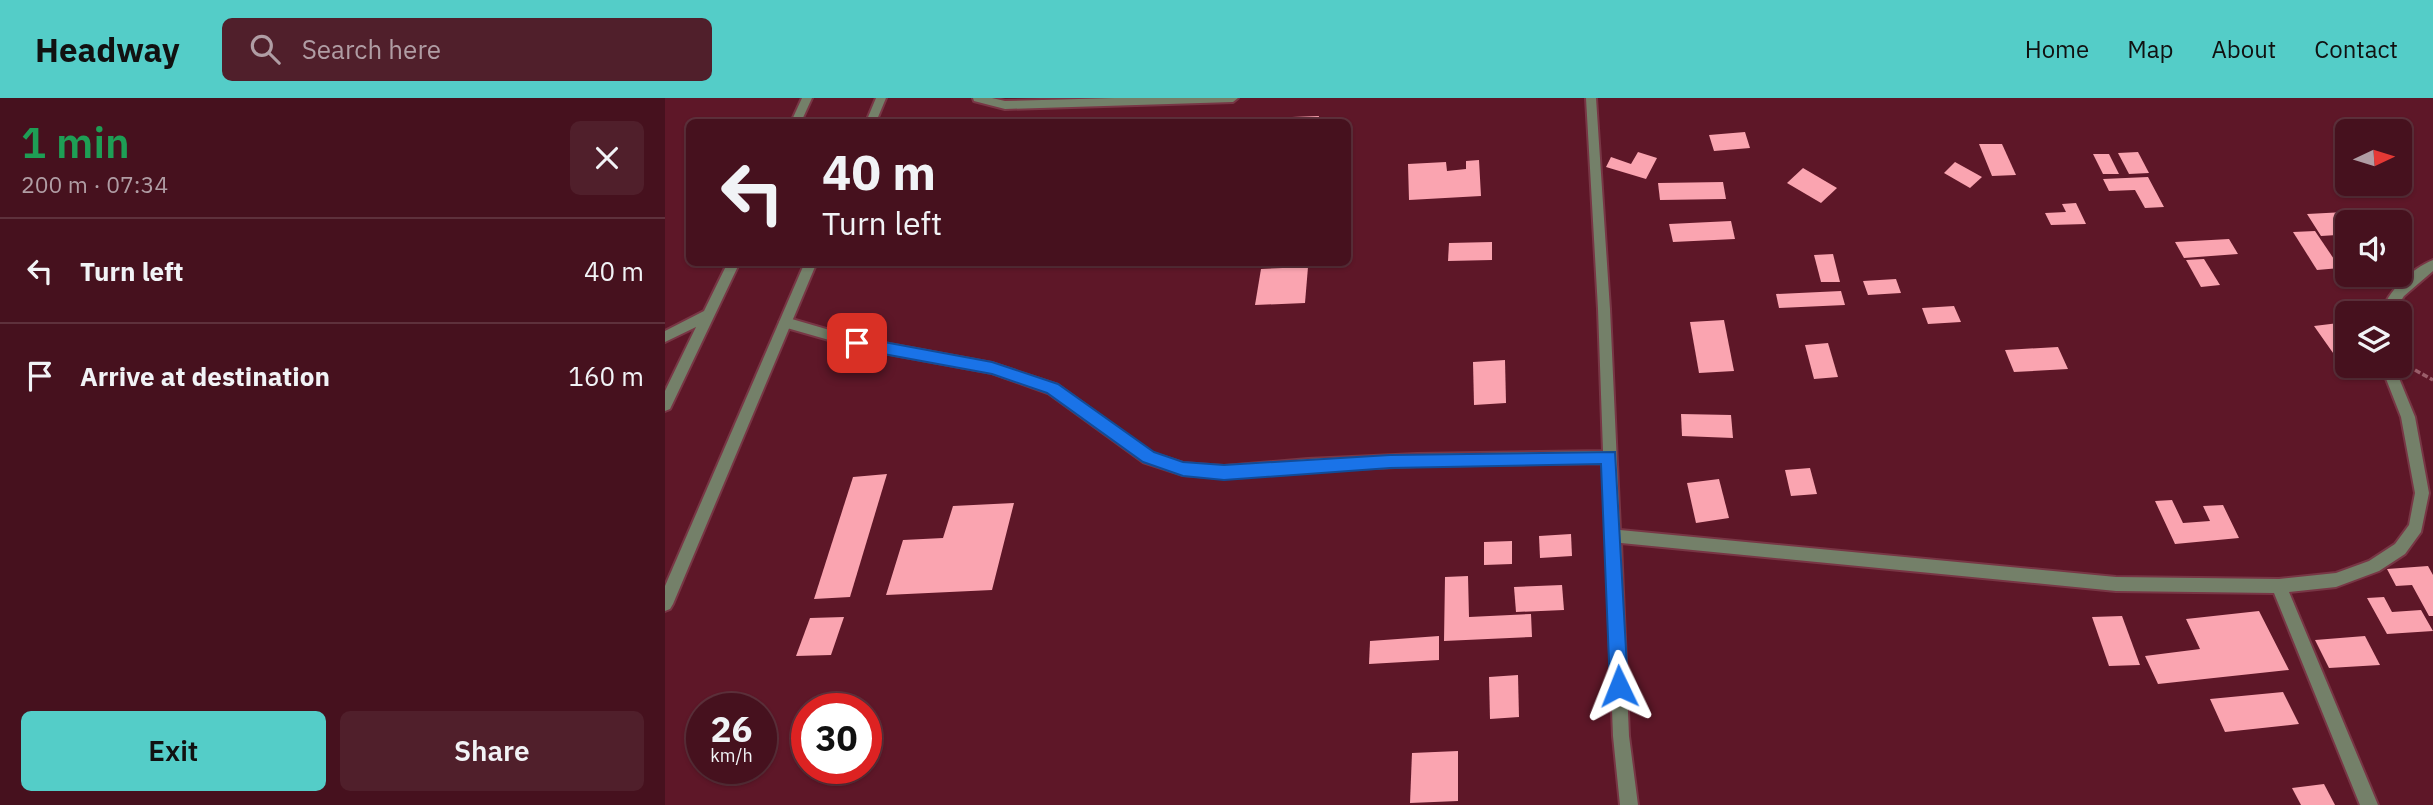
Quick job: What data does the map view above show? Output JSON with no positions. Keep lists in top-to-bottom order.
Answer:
{
  "north": "right",
  "page": {
    "header": "Headway",
    "search": "Search here",
    "nav": [
      "Home",
      "Map",
      "About",
      "Contact"
    ],
    "heading": ["1 min", "200 m · 07:34"],
    "turn": ["40 m", "Turn left"],
    "list": [
      {
        "name": "Turn left",
        "value": "40 m"
      },
      {
        "name": "Arrive at destination",
        "value": "160 m"
      }
    ],
    "speed": "26 km/h",
    "limit": "30",
    "buttons": ["Exit", "Share"]
  }
}
